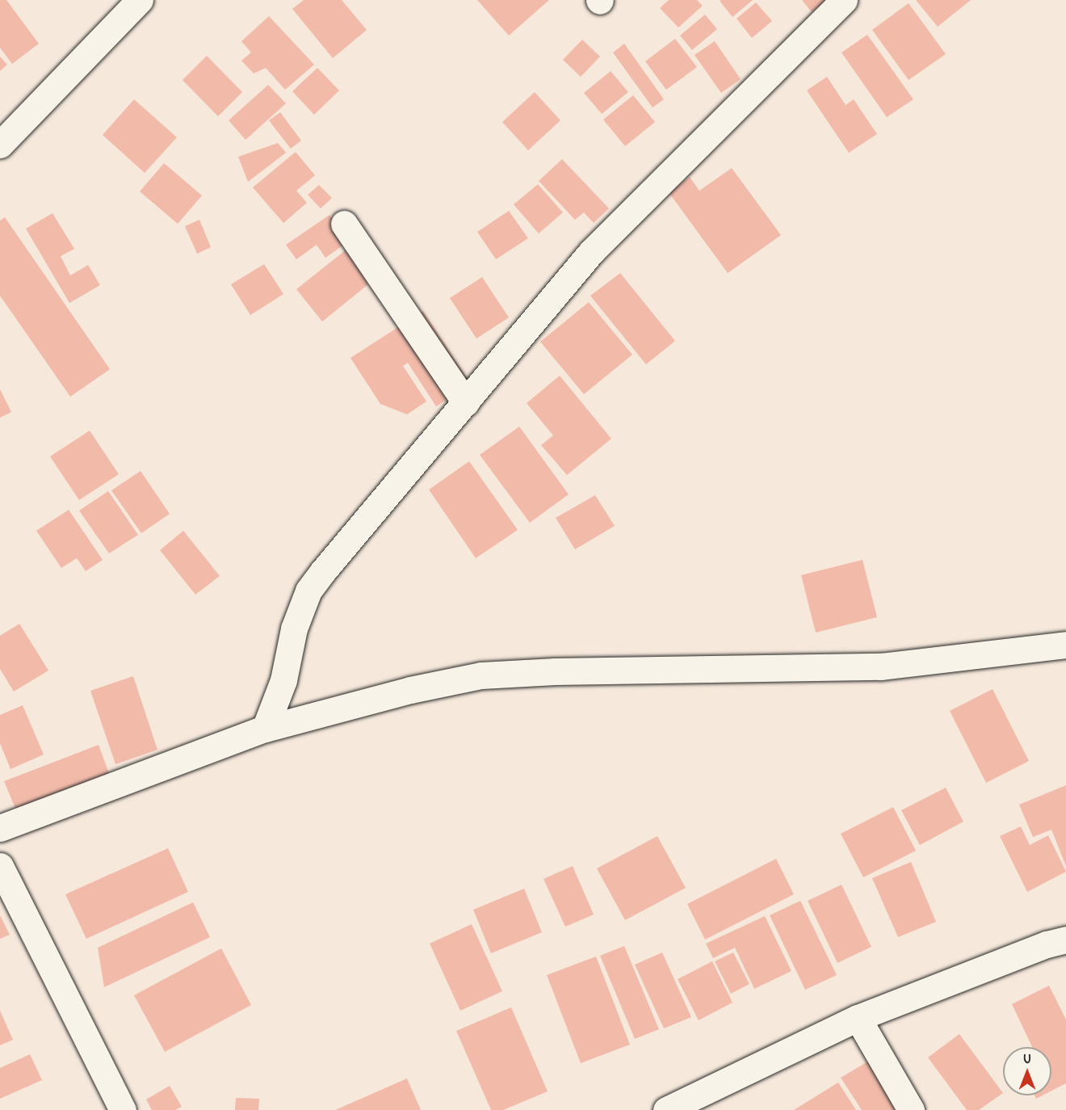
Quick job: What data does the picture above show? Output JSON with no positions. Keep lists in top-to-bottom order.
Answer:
{
  "north": "top"
}
